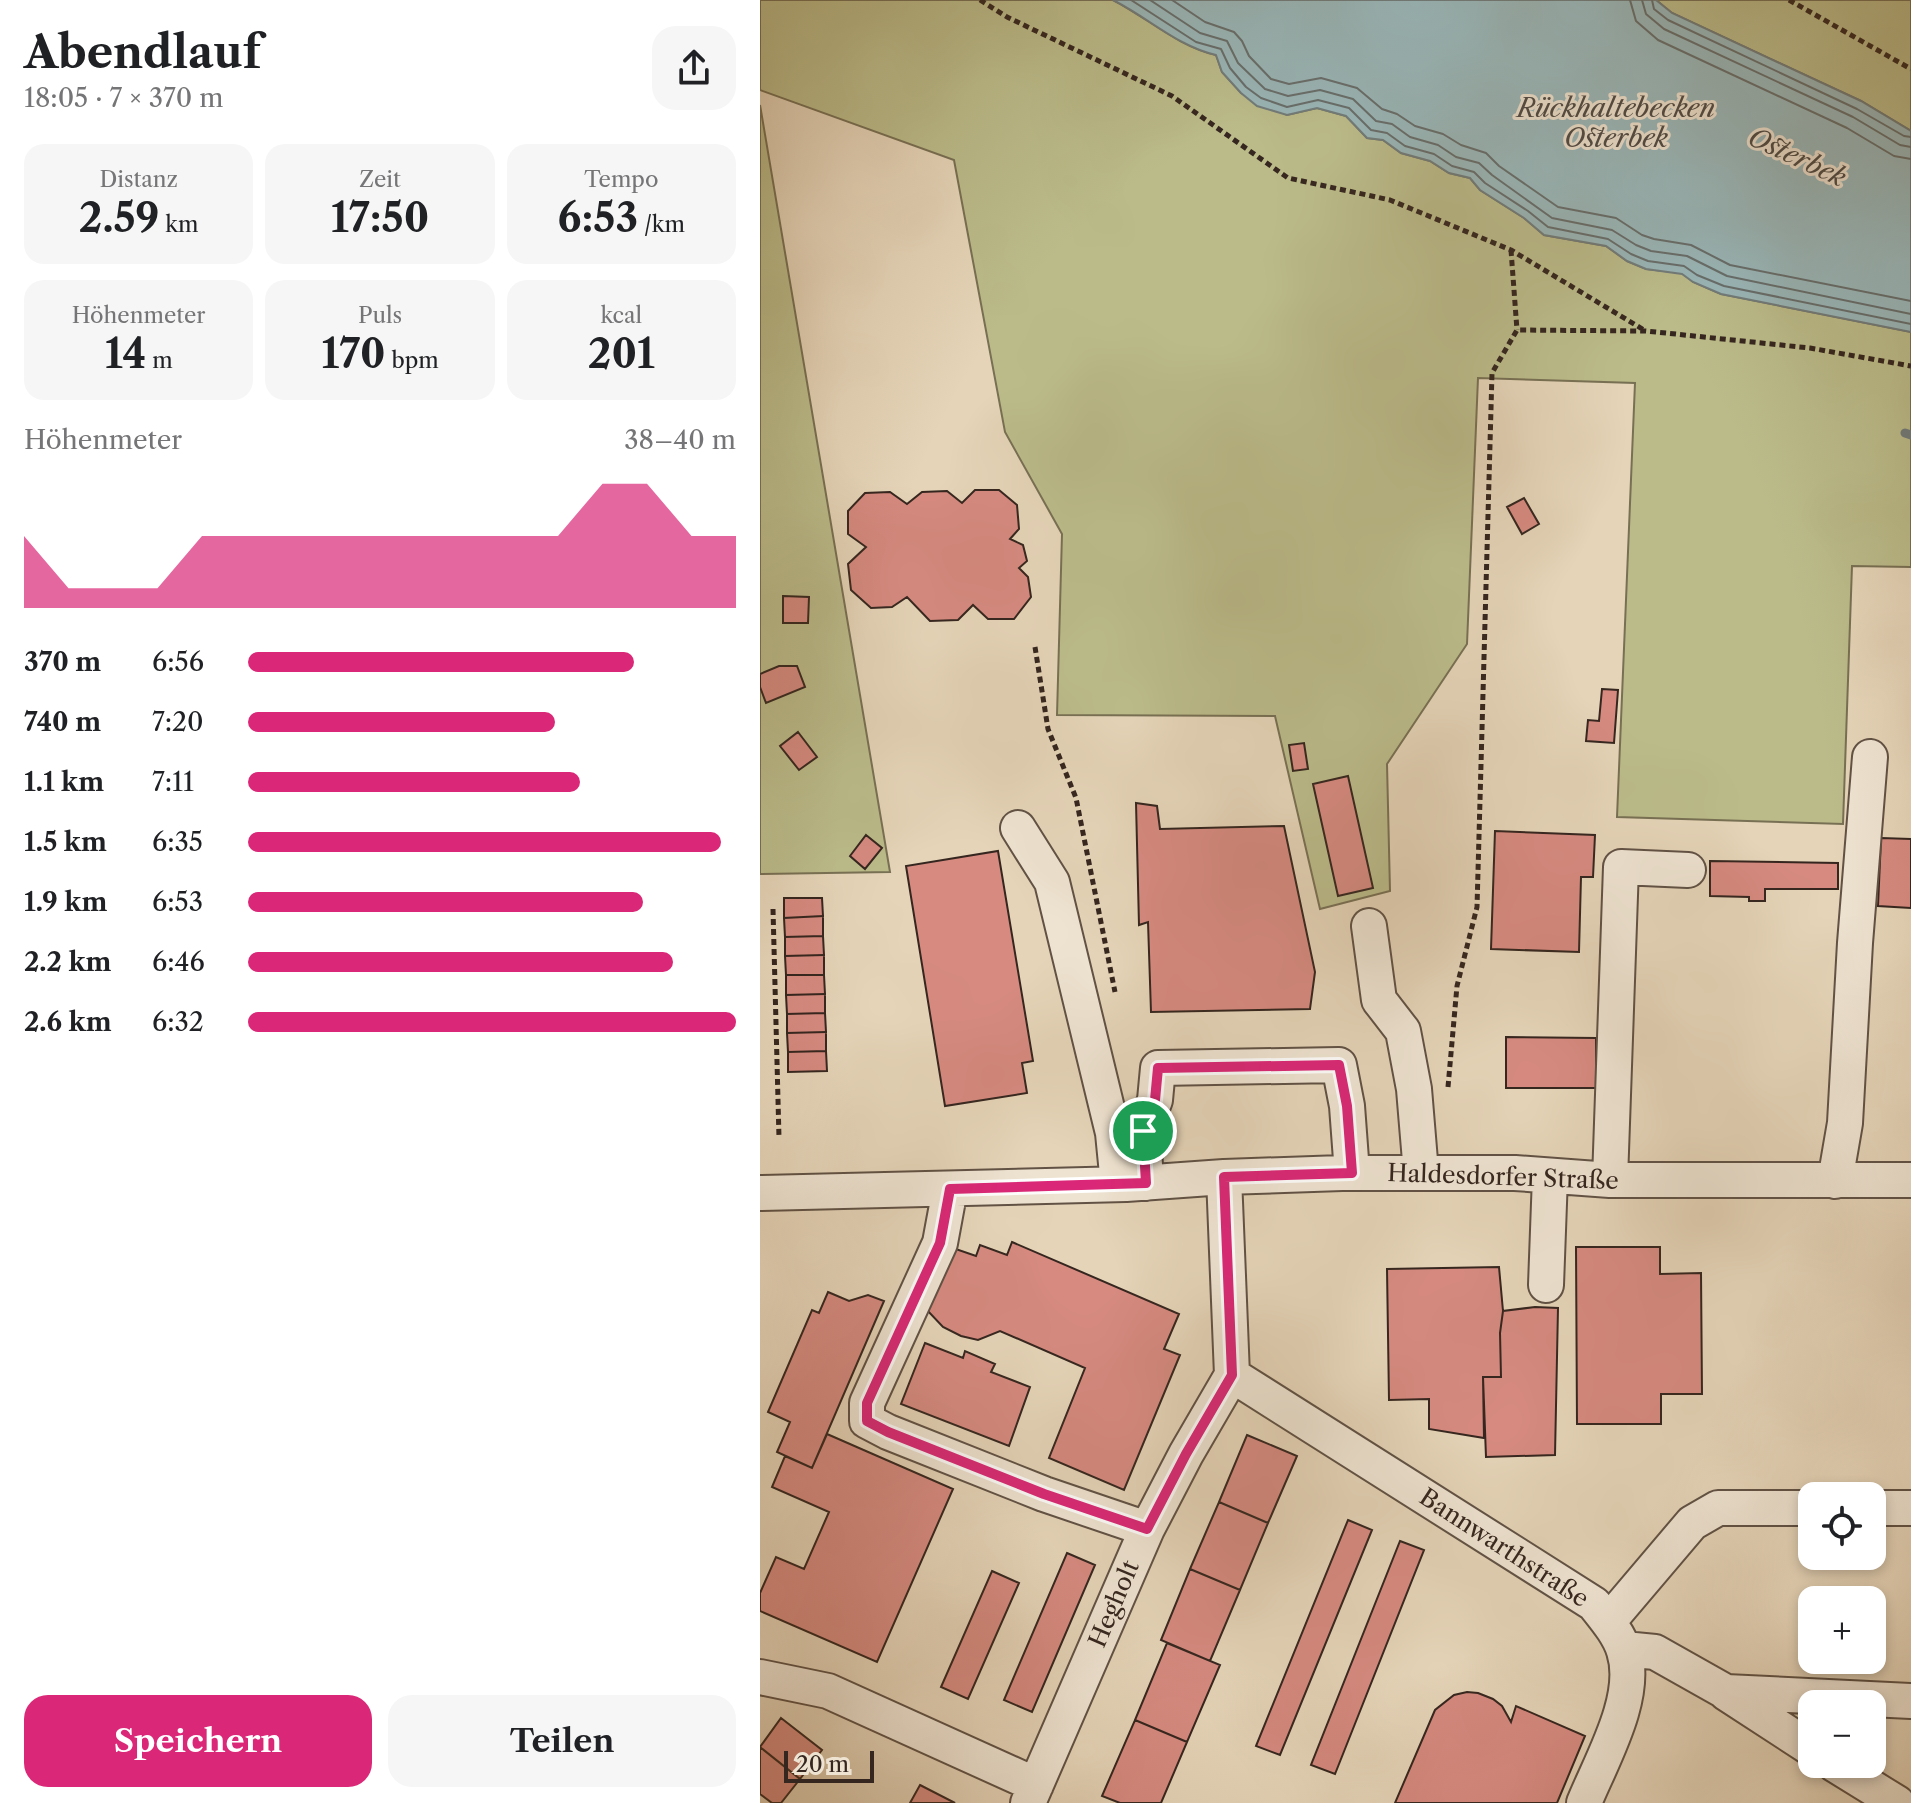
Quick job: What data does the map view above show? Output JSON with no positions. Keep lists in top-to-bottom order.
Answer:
{
  "streets": {
    "street": ["Haldesdorfer Straße", "Bannwarthstraße", "Hegholt"]
  },
  "crossings": [
    ["Bannwarthstraße", "Hegholt"]
  ],
  "water": ["Rückhaltebecken Osterbek", "Osterbek"],
  "scale_bar": "20 m",
  "page": {
    "heading": ["Abendlauf", "18:05 · 7 × 370 m"],
    "stats": [
      ["Distanz", "2.59 km"],
      ["Zeit", "17:50"],
      ["Tempo", "6:53 /km"],
      ["Höhenmeter", "14 m"],
      ["Puls", "170 bpm"],
      ["kcal", "201"]
    ],
    "chart": ["Höhenmeter", "38–40 m"],
    "list": [
      {
        "name": "370 m",
        "note": "6:56"
      },
      {
        "name": "740 m",
        "note": "7:20"
      },
      {
        "name": "1.1 km",
        "note": "7:11"
      },
      {
        "name": "1.5 km",
        "note": "6:35"
      },
      {
        "name": "1.9 km",
        "note": "6:53"
      },
      {
        "name": "2.2 km",
        "note": "6:46"
      },
      {
        "name": "2.6 km",
        "note": "6:32"
      }
    ],
    "map_buttons": ["+", "−"],
    "buttons": ["Speichern", "Teilen"],
    "scale": "20 m"
  }
}
